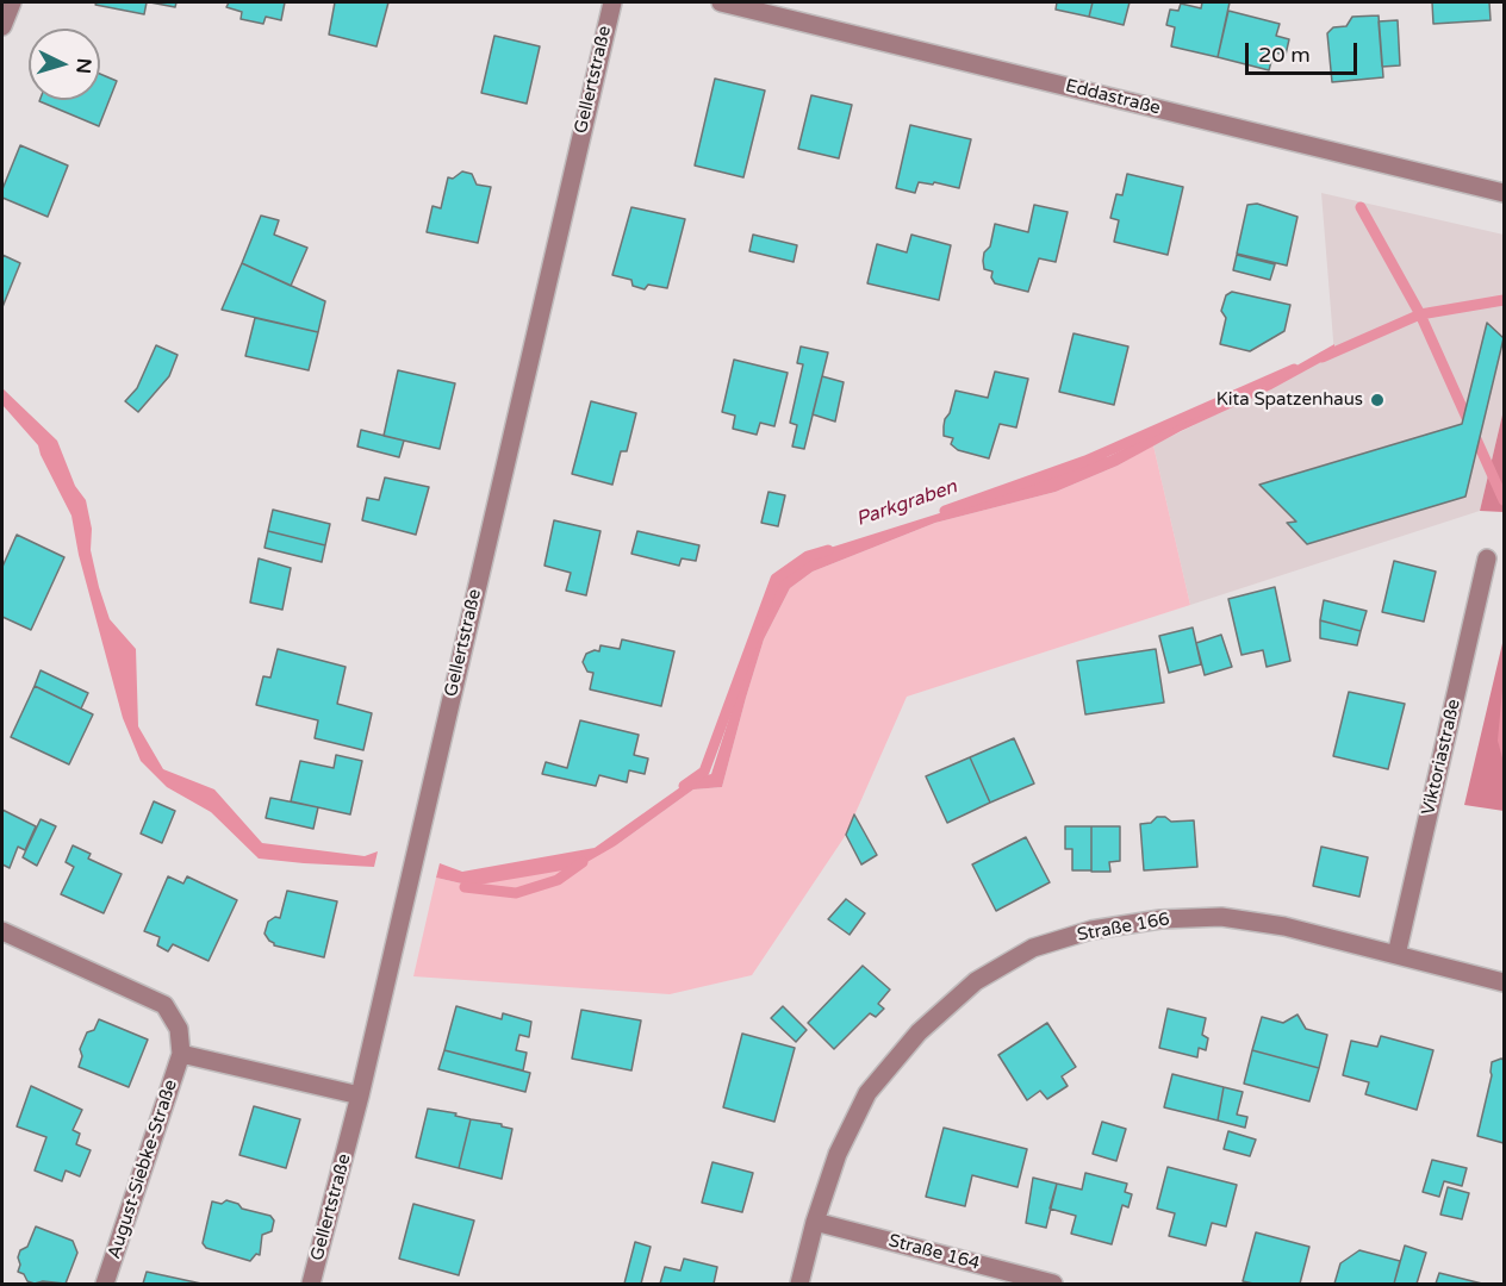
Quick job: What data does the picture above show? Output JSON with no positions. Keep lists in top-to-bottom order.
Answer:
{
  "streets": {
    "street": [
      "Gellertstraße",
      "Eddastraße",
      "Viktoriastraße",
      "Straße 166",
      "August-Siebke-Straße",
      "Straße 164"
    ]
  },
  "crossings": [
    ["Viktoriastraße", "Straße 166"],
    ["Straße 166", "Straße 164"]
  ],
  "water": ["Parkgraben"],
  "places": ["Kita Spatzenhaus"],
  "scale_bar": "20 m",
  "north": "right"
}
